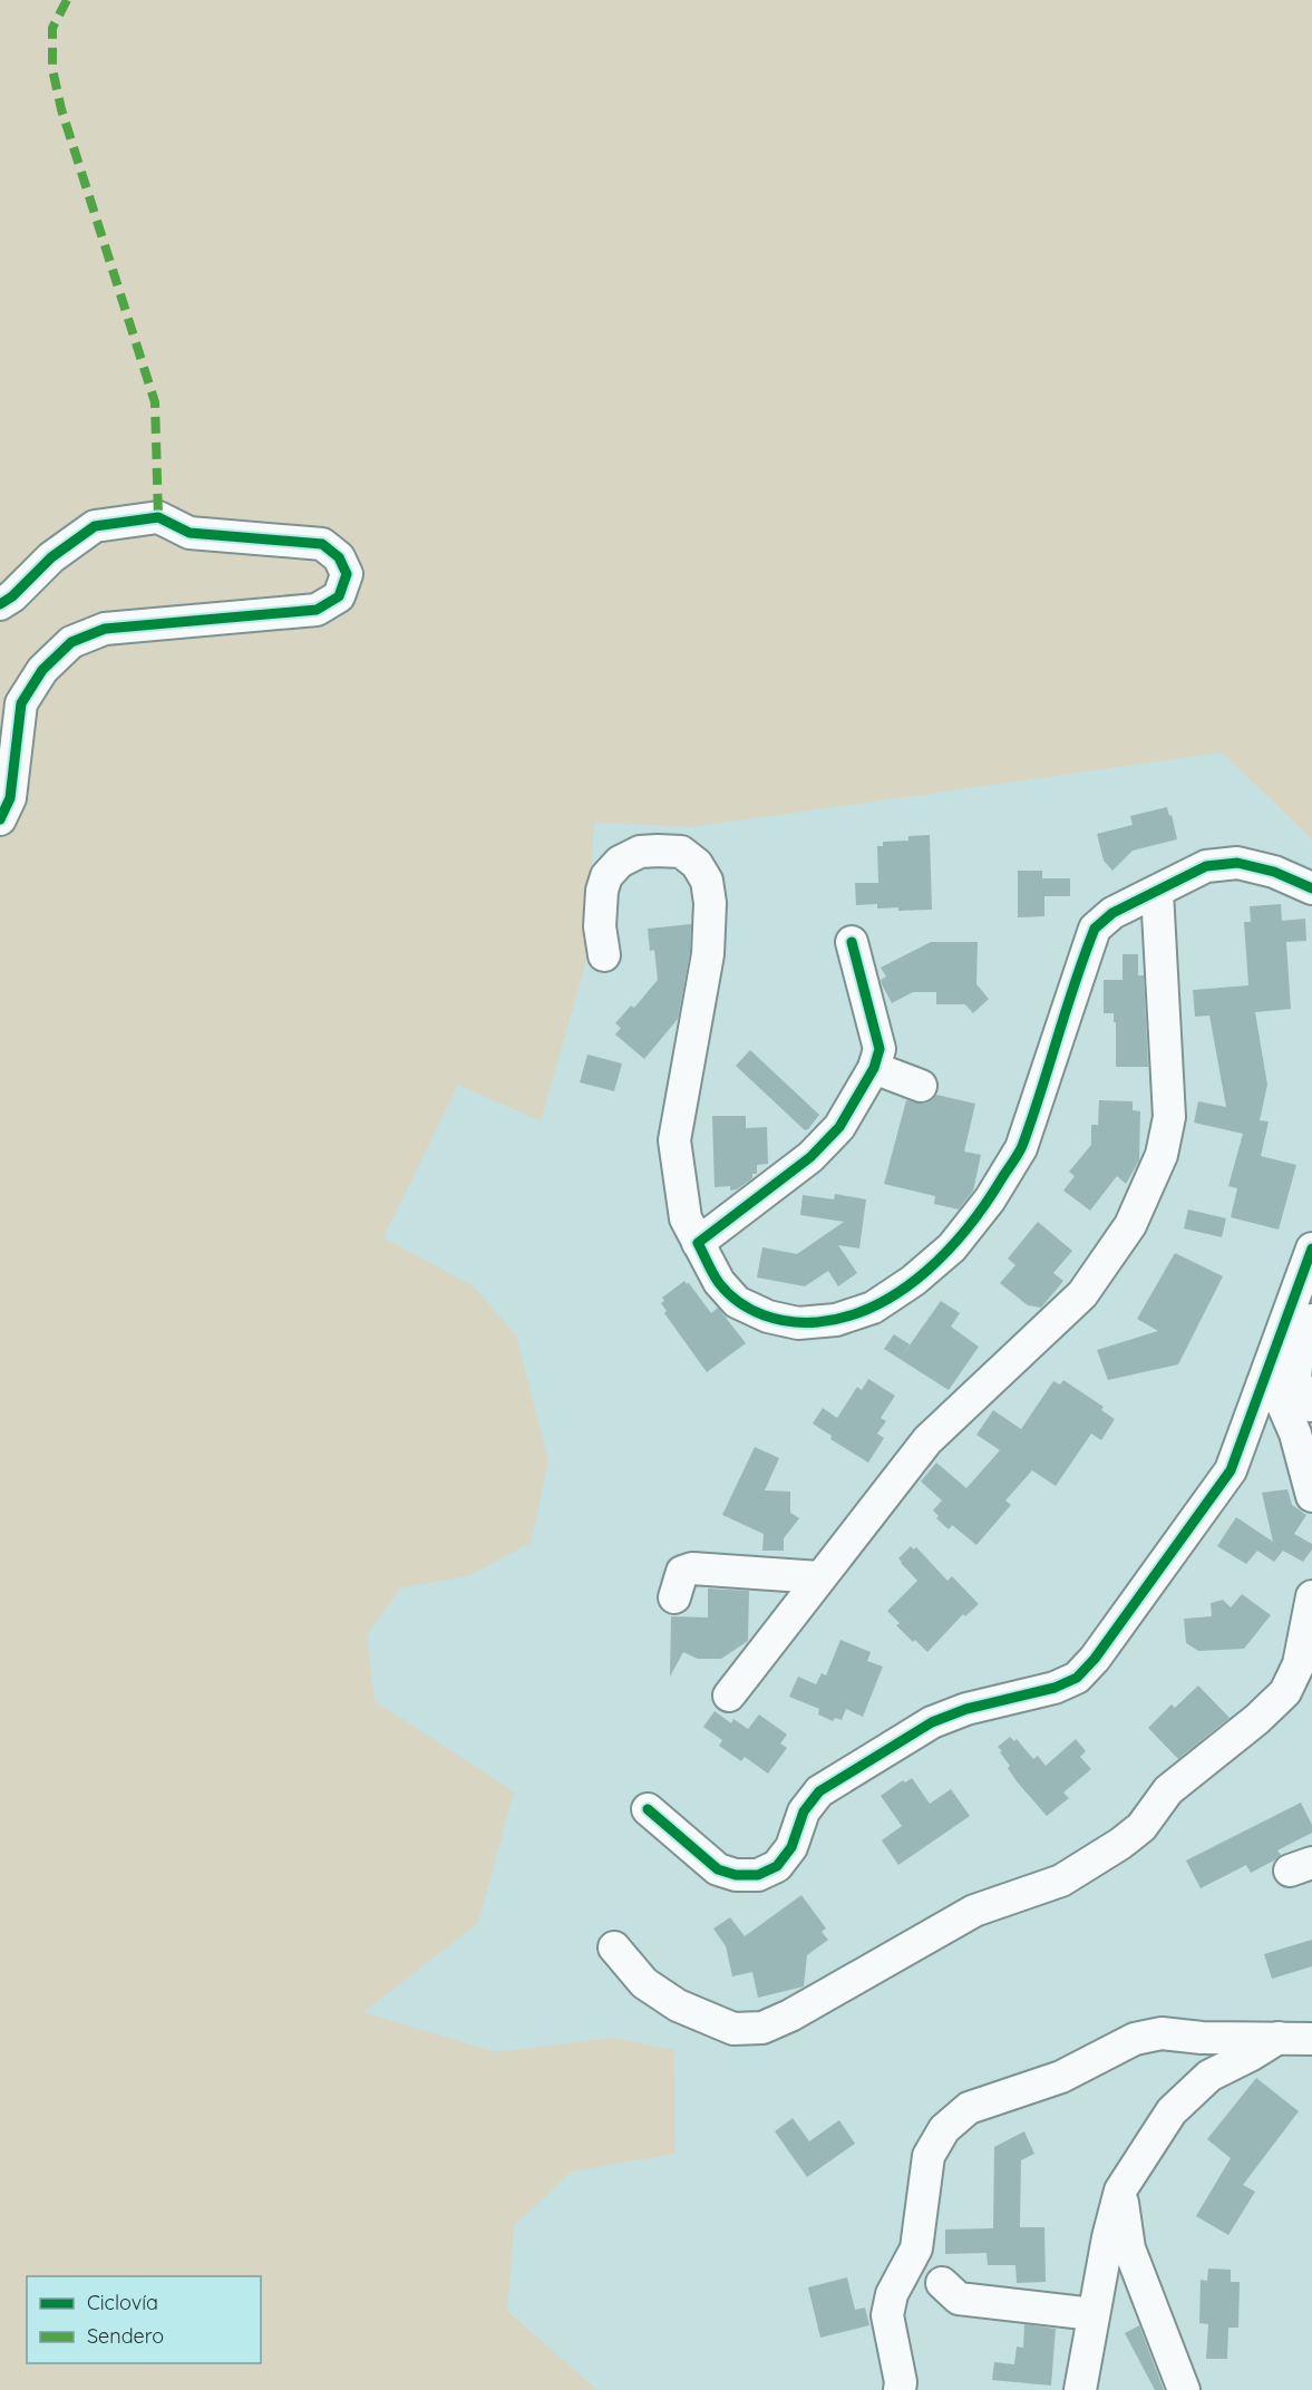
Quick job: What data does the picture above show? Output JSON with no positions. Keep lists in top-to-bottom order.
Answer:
{
  "legend": ["Ciclovía", "Sendero"]
}
